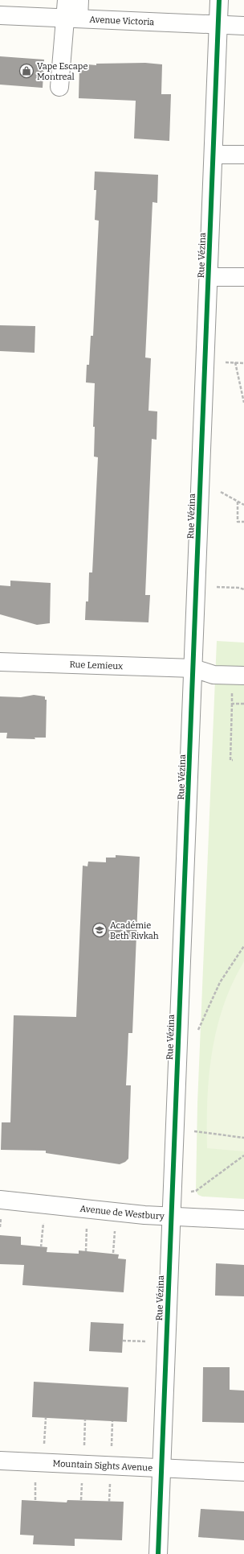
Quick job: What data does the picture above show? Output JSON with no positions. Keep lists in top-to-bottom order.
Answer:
{
  "streets": {
    "street": [
      "Avenue Victoria",
      "Rue Vézina",
      "Rue Lemieux",
      "Avenue de Westbury",
      "Mountain Sights Avenue"
    ]
  },
  "crossings": [
    ["Avenue Victoria", "Rue Vézina"],
    ["Rue Vézina", "Rue Lemieux"],
    ["Rue Vézina", "Avenue de Westbury"],
    ["Rue Vézina", "Mountain Sights Avenue"]
  ],
  "places": {
    "shop": ["Vape Escape Montreal"],
    "school or university": ["Académie Beth Rivkah"]
  }
}
